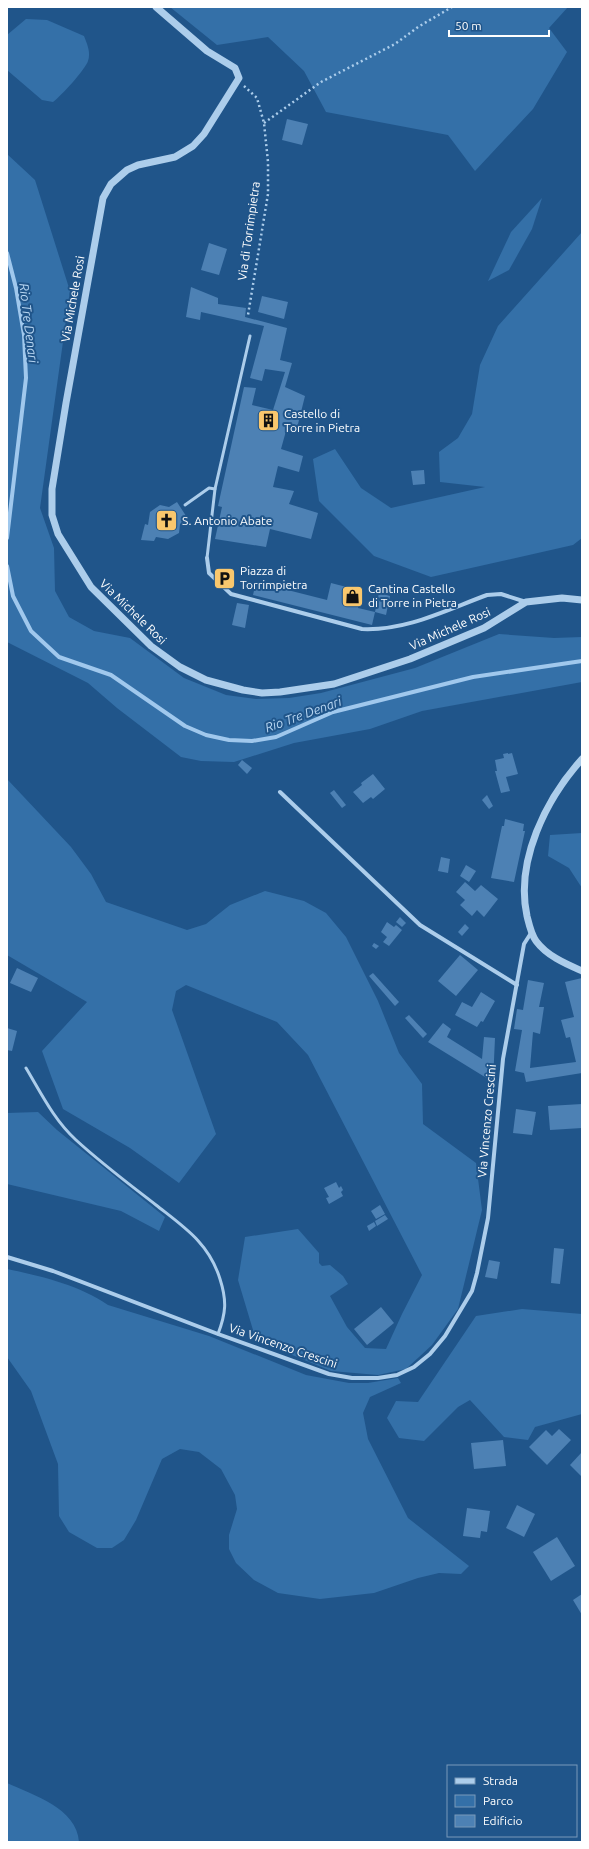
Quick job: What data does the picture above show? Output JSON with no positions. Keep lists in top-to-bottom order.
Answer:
{
  "streets": {
    "street": ["Via Michele Rosi", "Via Vincenzo Crescini"],
    "path": ["Via di Torrimpietra"]
  },
  "crossings": [
    ["Via di Torrimpietra", "Via Michele Rosi"]
  ],
  "water": ["Rio Tre Denari"],
  "places": {
    "building": ["Castello di Torre in Pietra"],
    "church": ["S. Antonio Abate"],
    "parking": ["Piazza di Torrimpietra"],
    "shop": ["Cantina Castello di Torre in Pietra"]
  },
  "legend": ["Strada", "Parco", "Edificio"],
  "scale_bar": "50 m"
}
